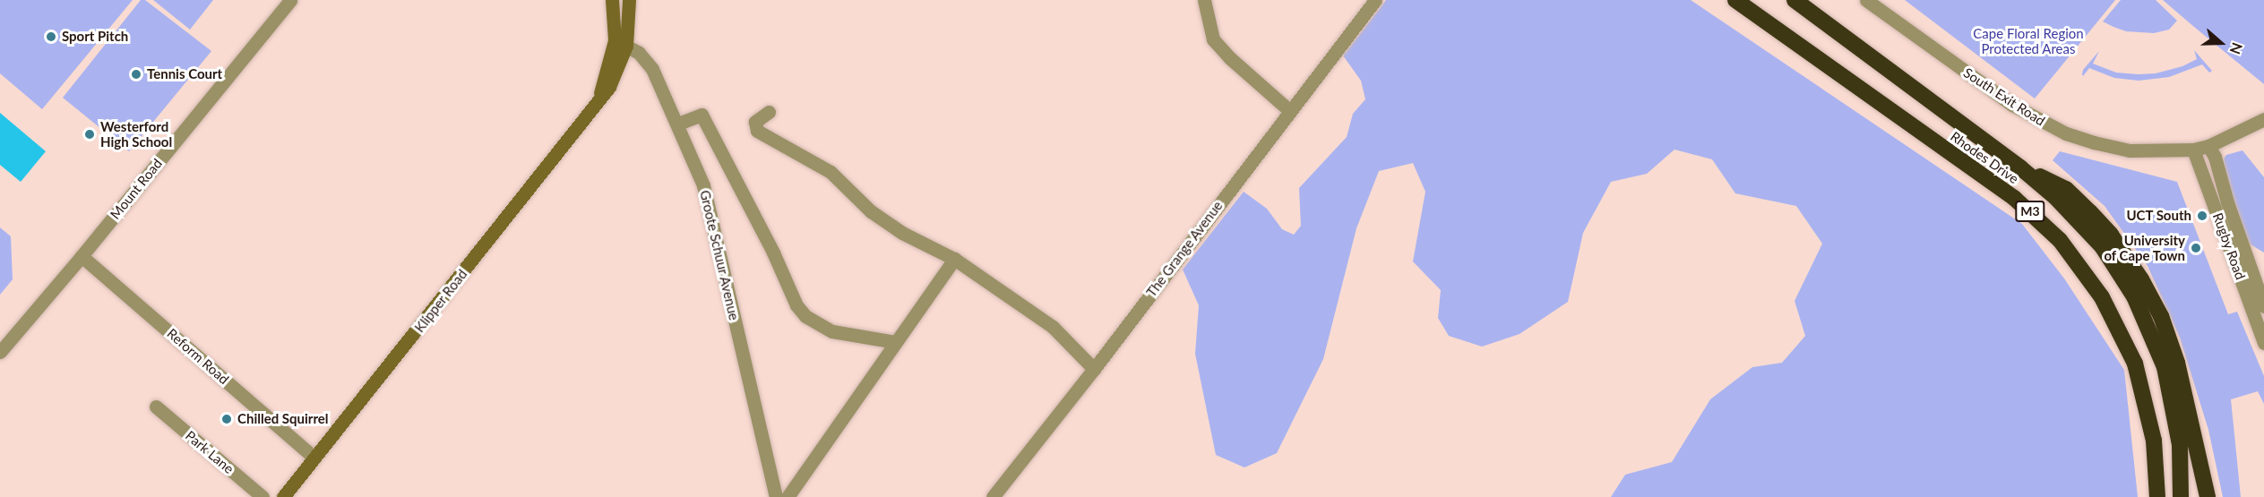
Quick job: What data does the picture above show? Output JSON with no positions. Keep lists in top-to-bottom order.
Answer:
{
  "streets": {
    "highway": ["Rhodes Drive", "M3"],
    "main road": ["Klipper Road"],
    "street": [
      "South Exit Road",
      "Mount Road",
      "Rugby Road",
      "The Grange Avenue",
      "Groote Schuur Avenue",
      "Reform Road",
      "Park Lane"
    ]
  },
  "crossings": [
    ["South Exit Road", "Rugby Road"],
    ["Mount Road", "Reform Road"],
    ["Groote Schuur Avenue", "Klipper Road"],
    ["Klipper Road", "Reform Road"]
  ],
  "parks": ["Cape Floral Region Protected Areas"],
  "places": [
    "Sport Pitch",
    "Tennis Court",
    "Westerford High School",
    "UCT South",
    "University of Cape Town",
    "Chilled Squirrel"
  ],
  "north": "right"
}
